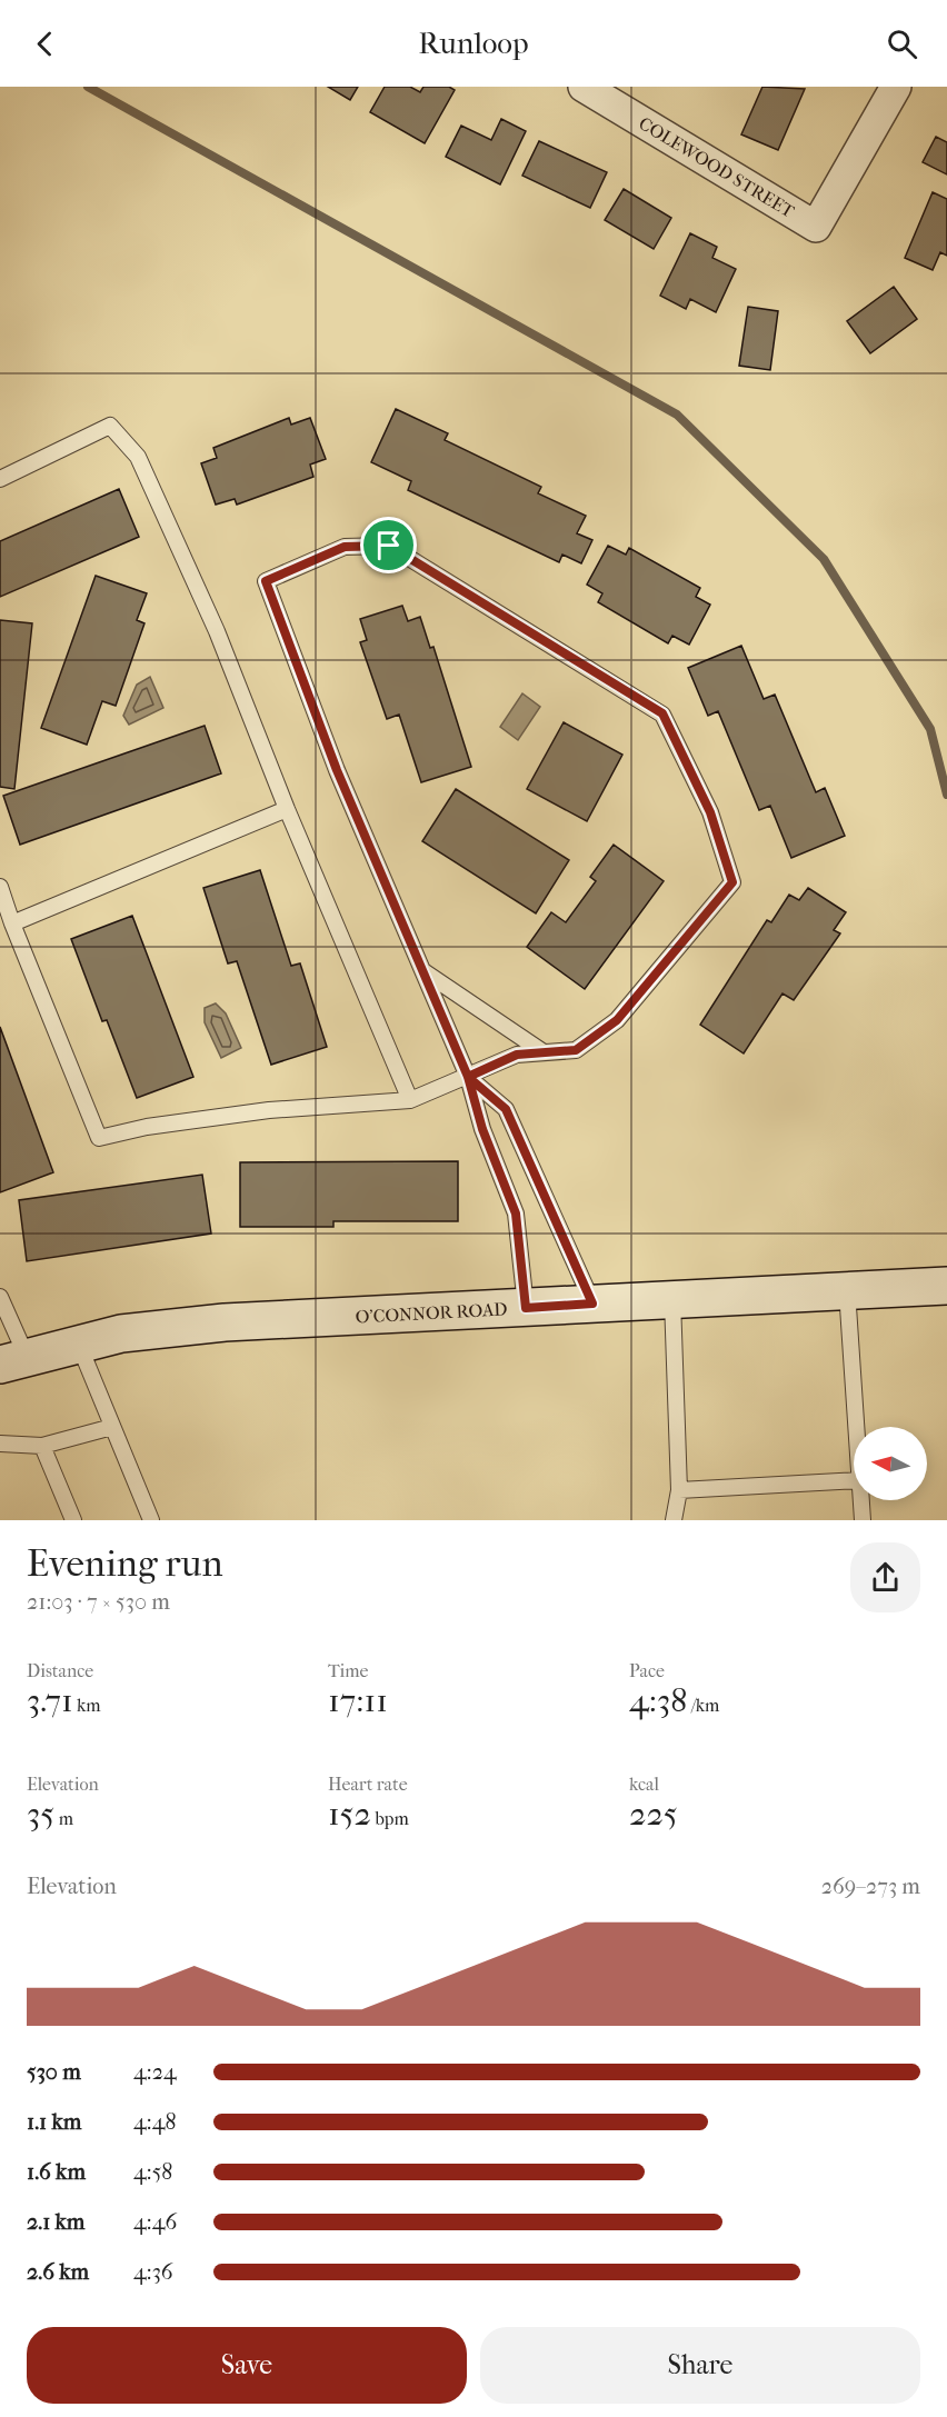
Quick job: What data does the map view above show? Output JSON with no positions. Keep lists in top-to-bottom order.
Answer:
{
  "streets": {
    "main road": ["O'CONNOR ROAD"],
    "street": ["COLEWOOD STREET"]
  },
  "north": "left",
  "page": {
    "header": "Runloop",
    "heading": ["Evening run", "21:03 · 7 × 530 m"],
    "stats": [
      ["Distance", "3.71 km"],
      ["Time", "17:11"],
      ["Pace", "4:38 /km"],
      ["Elevation", "35 m"],
      ["Heart rate", "152 bpm"],
      ["kcal", "225"]
    ],
    "chart": ["Elevation", "269–273 m"],
    "list": [
      {
        "name": "530 m",
        "note": "4:24"
      },
      {
        "name": "1.1 km",
        "note": "4:48"
      },
      {
        "name": "1.6 km",
        "note": "4:58"
      },
      {
        "name": "2.1 km",
        "note": "4:46"
      },
      {
        "name": "2.6 km",
        "note": "4:36"
      }
    ],
    "buttons": ["Save", "Share"]
  }
}
